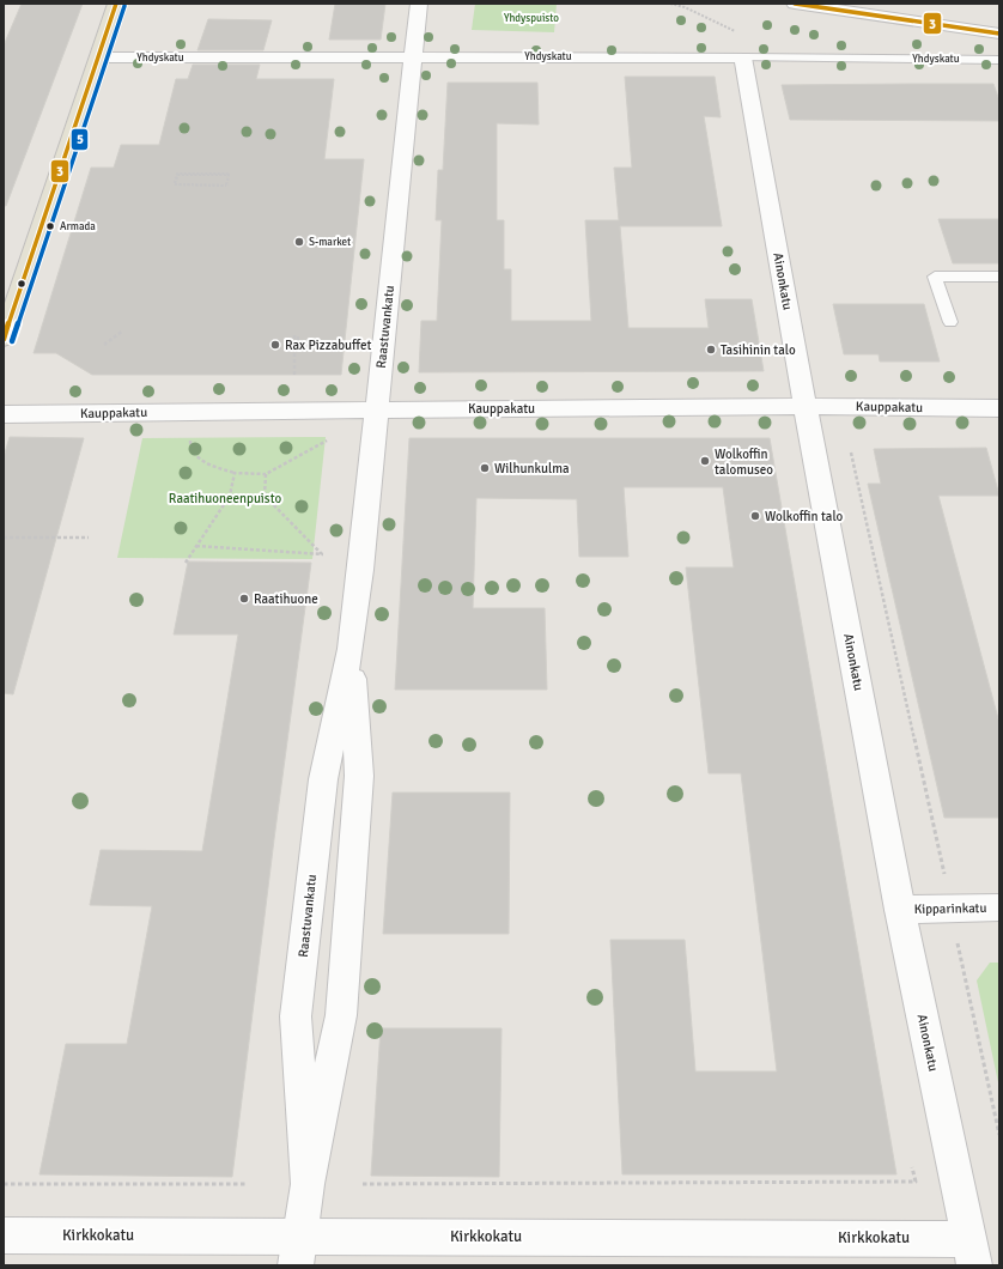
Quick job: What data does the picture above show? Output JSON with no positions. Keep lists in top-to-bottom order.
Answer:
{
  "streets": {
    "street": [
      "Yhdyskatu",
      "Ainonkatu",
      "Raastuvankatu",
      "Kauppakatu",
      "Kipparinkatu",
      "Kirkkokatu"
    ]
  },
  "crossings": [
    ["Yhdyskatu", "Ainonkatu"],
    ["Yhdyskatu", "Raastuvankatu"],
    ["Ainonkatu", "Kauppakatu"],
    ["Ainonkatu", "Kipparinkatu"],
    ["Ainonkatu", "Kirkkokatu"],
    ["Raastuvankatu", "Kauppakatu"],
    ["Raastuvankatu", "Kirkkokatu"]
  ],
  "parks": ["Yhdyspuisto", "Raatihuoneenpuisto"],
  "places": [
    "Armada",
    "S-market",
    "Rax Pizzabuffet",
    "Tasihinin talo",
    "Wolkoffin talomuseo",
    "Wilhunkulma",
    "Wolkoffin talo",
    "Raatihuone"
  ],
  "lines": ["transit line 3", "transit line 5"]
}
